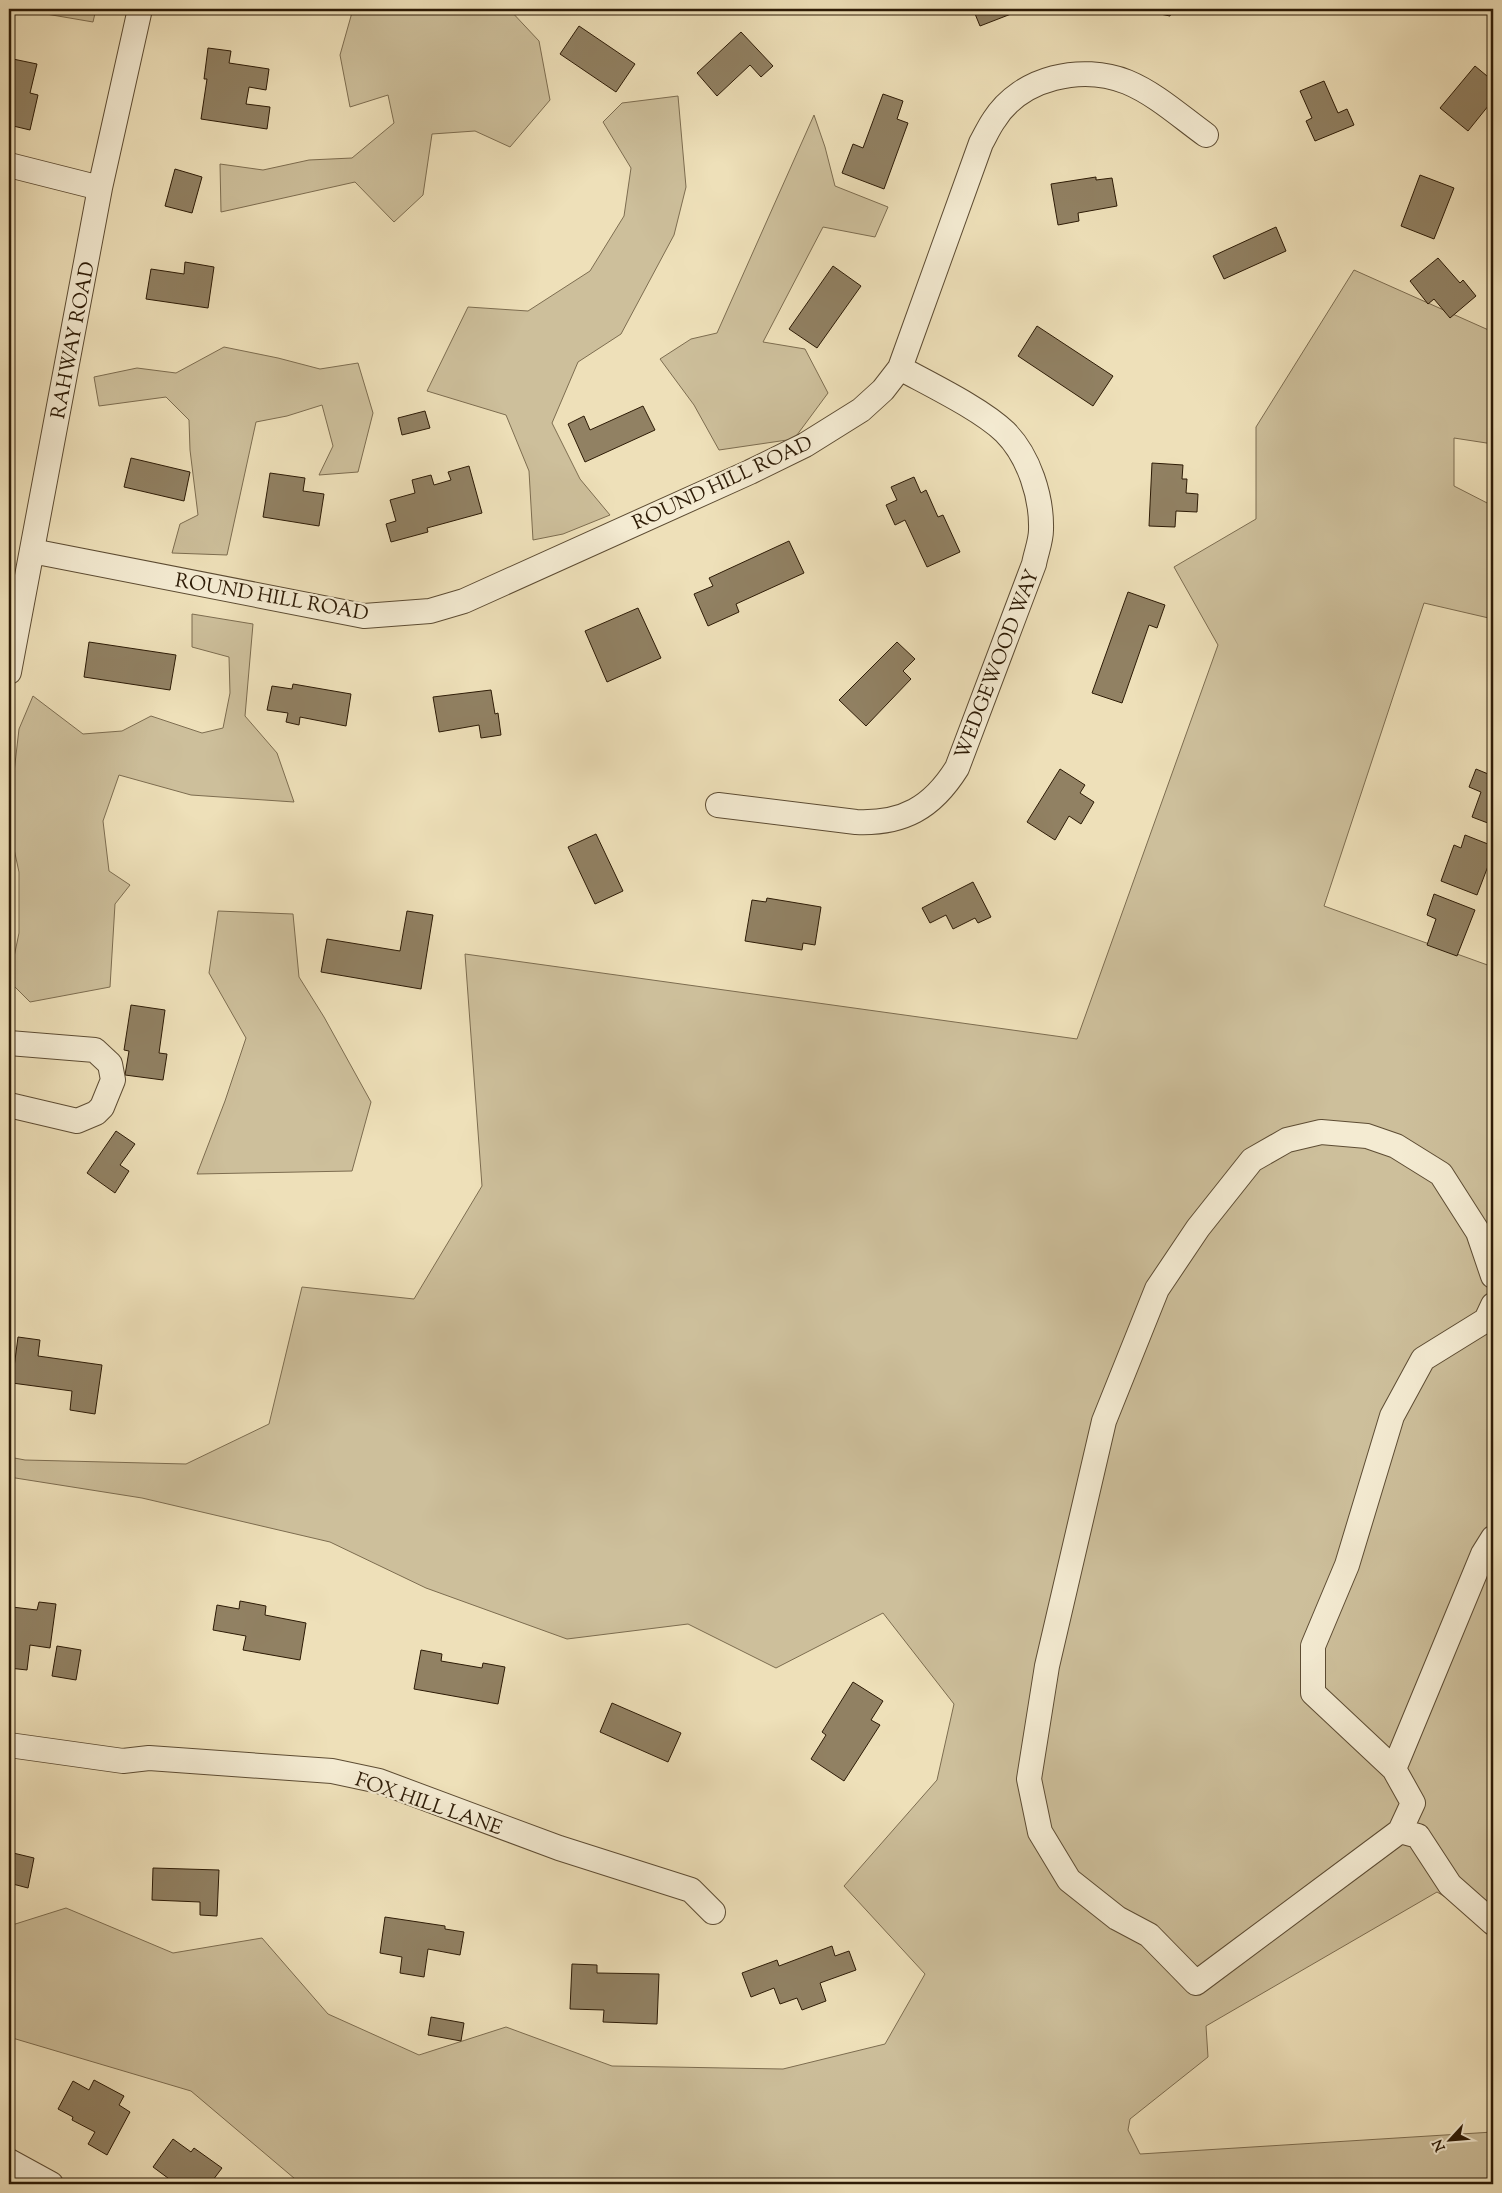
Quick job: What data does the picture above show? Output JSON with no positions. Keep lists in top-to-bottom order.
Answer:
{
  "streets": {
    "street": [
      "RAHWAY ROAD",
      "ROUND HILL ROAD",
      "WEDGEWOOD WAY",
      "FOX HILL LANE"
    ]
  },
  "crossings": [
    ["RAHWAY ROAD", "ROUND HILL ROAD"],
    ["ROUND HILL ROAD", "WEDGEWOOD WAY"]
  ],
  "north": "bottom left"
}
